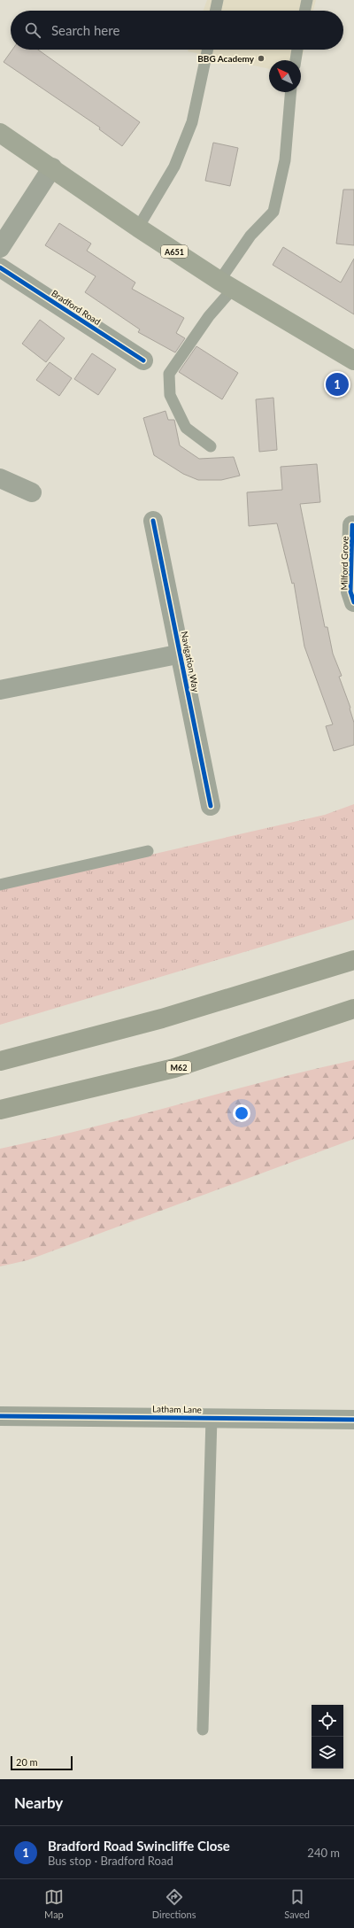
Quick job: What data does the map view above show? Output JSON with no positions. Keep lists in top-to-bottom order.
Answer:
{
  "streets": {
    "highway": ["M62"],
    "main road": ["A651"],
    "street": [
      "Bradford Road",
      "Milford Grove",
      "Navigation Way",
      "Latham Lane"
    ]
  },
  "places": ["BBG Academy"],
  "scale_bar": "20 m",
  "north": "top left",
  "page": {
    "search": "Search here",
    "pins": "1",
    "scale": "20 m",
    "heading": "Nearby",
    "list": [
      {
        "mark": "1",
        "name": "Bradford Road Swincliffe Close",
        "note": "Bus stop · Bradford Road",
        "value": "240 m"
      }
    ],
    "nav": ["Map", "Directions", "Saved"]
  }
}
